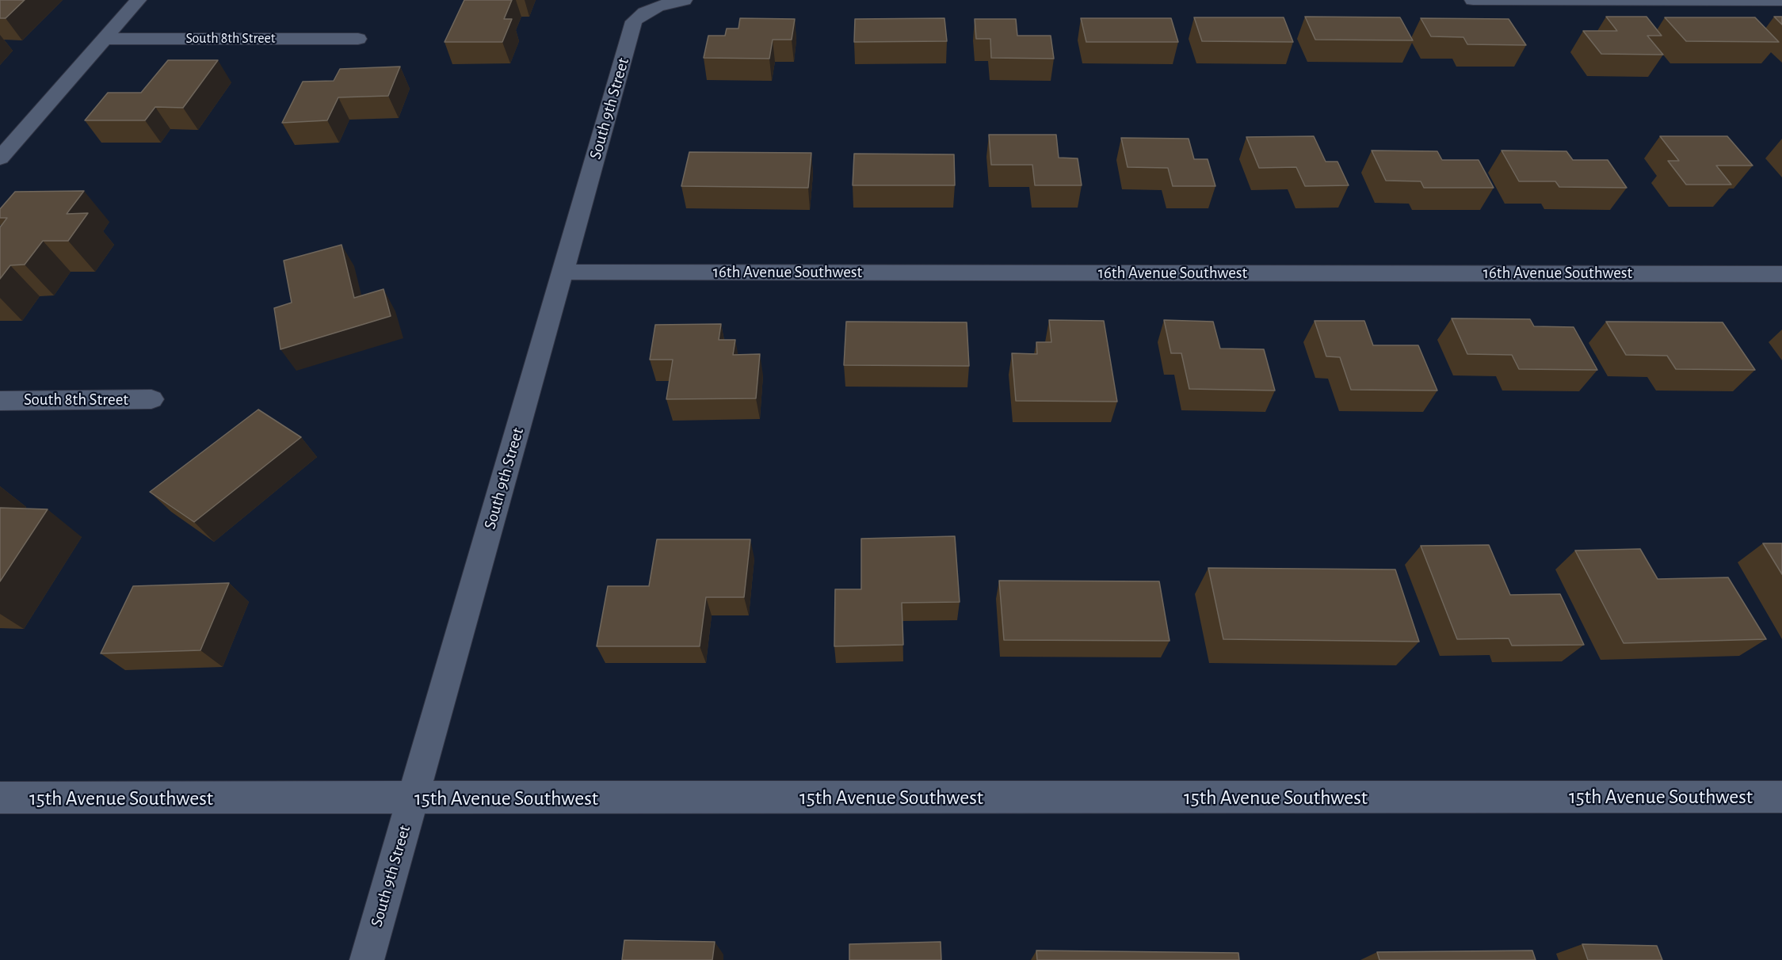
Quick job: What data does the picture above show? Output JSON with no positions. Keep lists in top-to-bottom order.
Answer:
{
  "streets": {
    "street": [
      "South 8th Street",
      "South 9th Street",
      "16th Avenue Southwest",
      "15th Avenue Southwest"
    ]
  },
  "crossings": [
    ["South 9th Street", "16th Avenue Southwest"],
    ["South 9th Street", "15th Avenue Southwest"]
  ]
}
